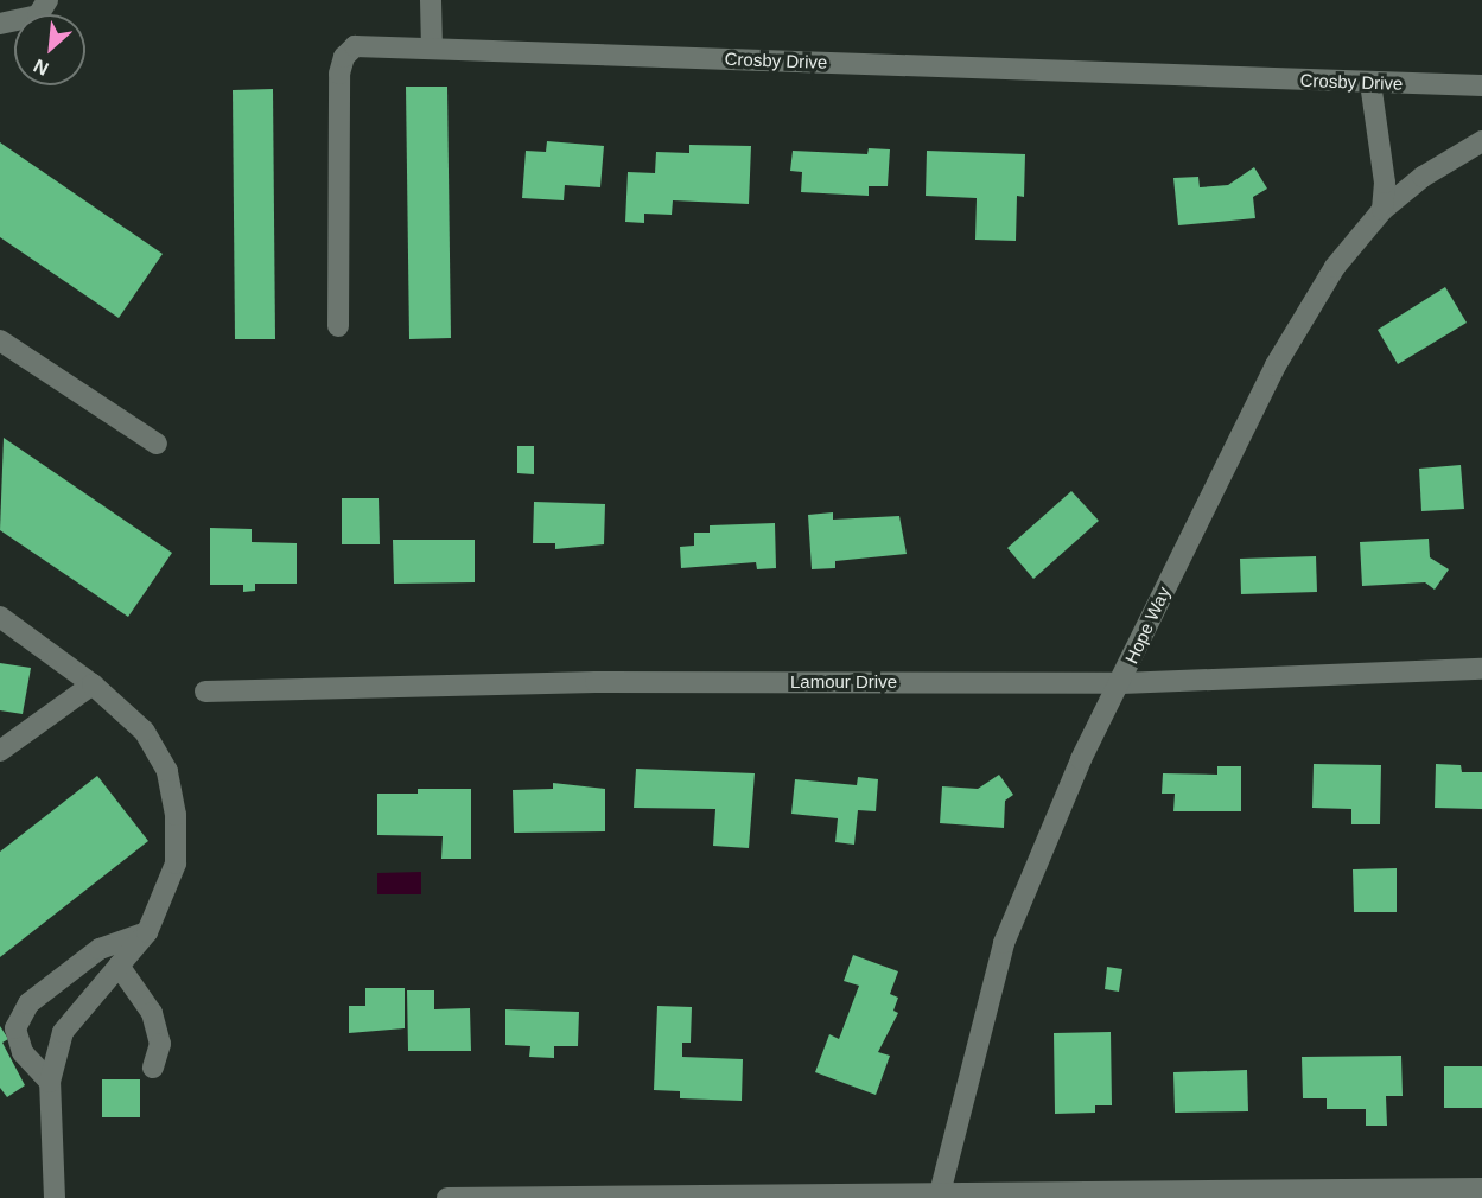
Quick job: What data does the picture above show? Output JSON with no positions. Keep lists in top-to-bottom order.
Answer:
{
  "streets": {
    "street": ["Crosby Drive", "Hope Way", "Lamour Drive"]
  },
  "crossings": [
    ["Hope Way", "Lamour Drive"]
  ],
  "north": "bottom left"
}
